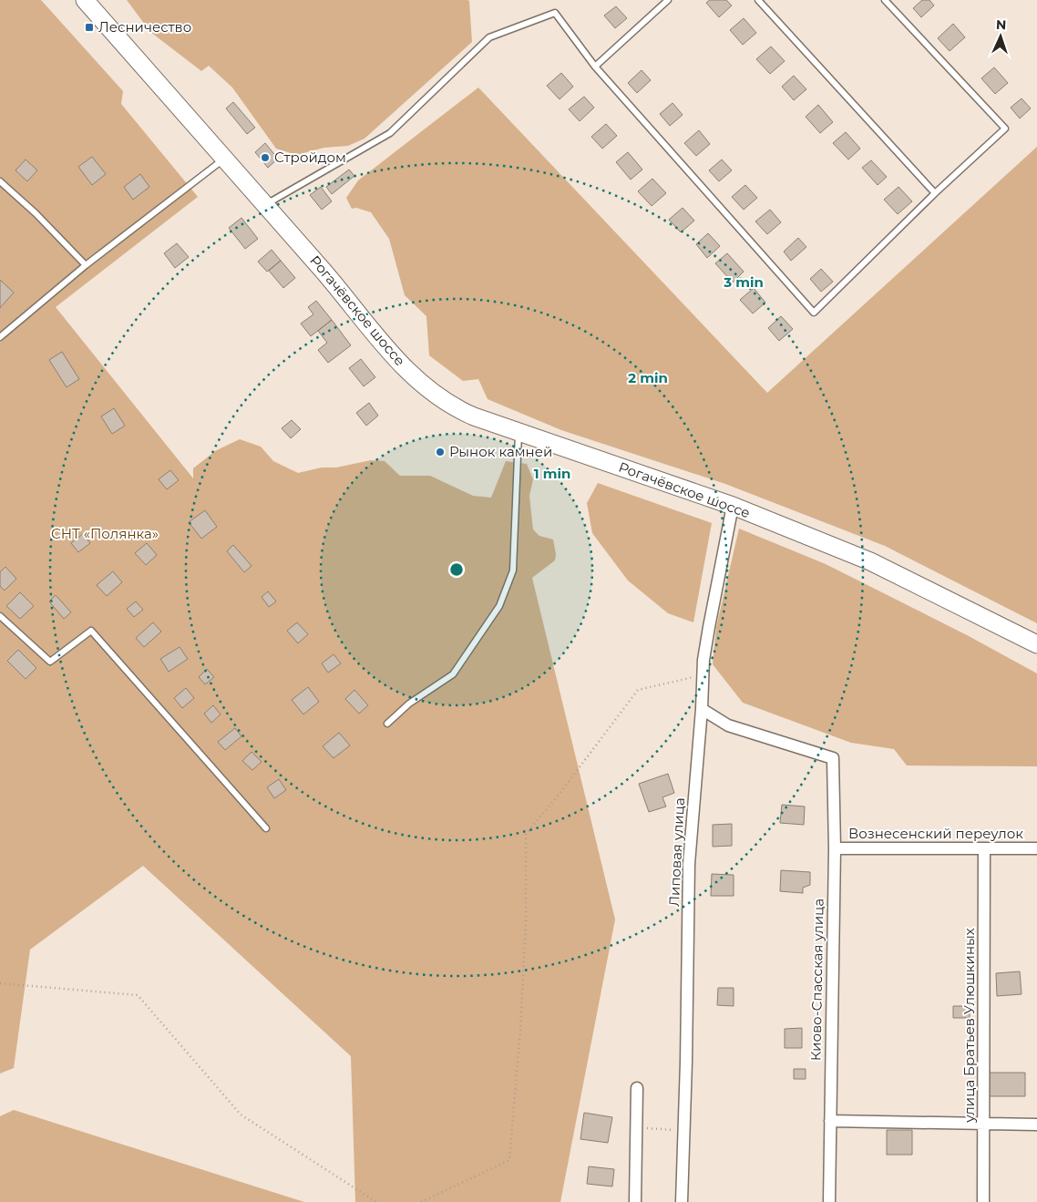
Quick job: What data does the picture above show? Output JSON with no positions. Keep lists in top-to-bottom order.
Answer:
{
  "streets": {
    "main road": ["Рогачёвское шоссе"],
    "street": [
      "Вознесенский переулок",
      "Липовая улица",
      "Киово-Спасская улица",
      "улица Братьев Улюшкиных"
    ]
  },
  "crossings": [
    ["Рогачёвское шоссе", "Липовая улица"],
    ["Вознесенский переулок", "Киово-Спасская улица"],
    ["Вознесенский переулок", "улица Братьев Улюшкиных"],
    ["Липовая улица", "Киово-Спасская улица"]
  ],
  "parks": ["СНТ «Полянка»"],
  "places": {
    "transit": ["Лесничество"],
    "other": ["Стройдом", "Рынок камней"]
  },
  "north": "top",
  "rings": ["3 min", "2 min", "1 min"]
}
